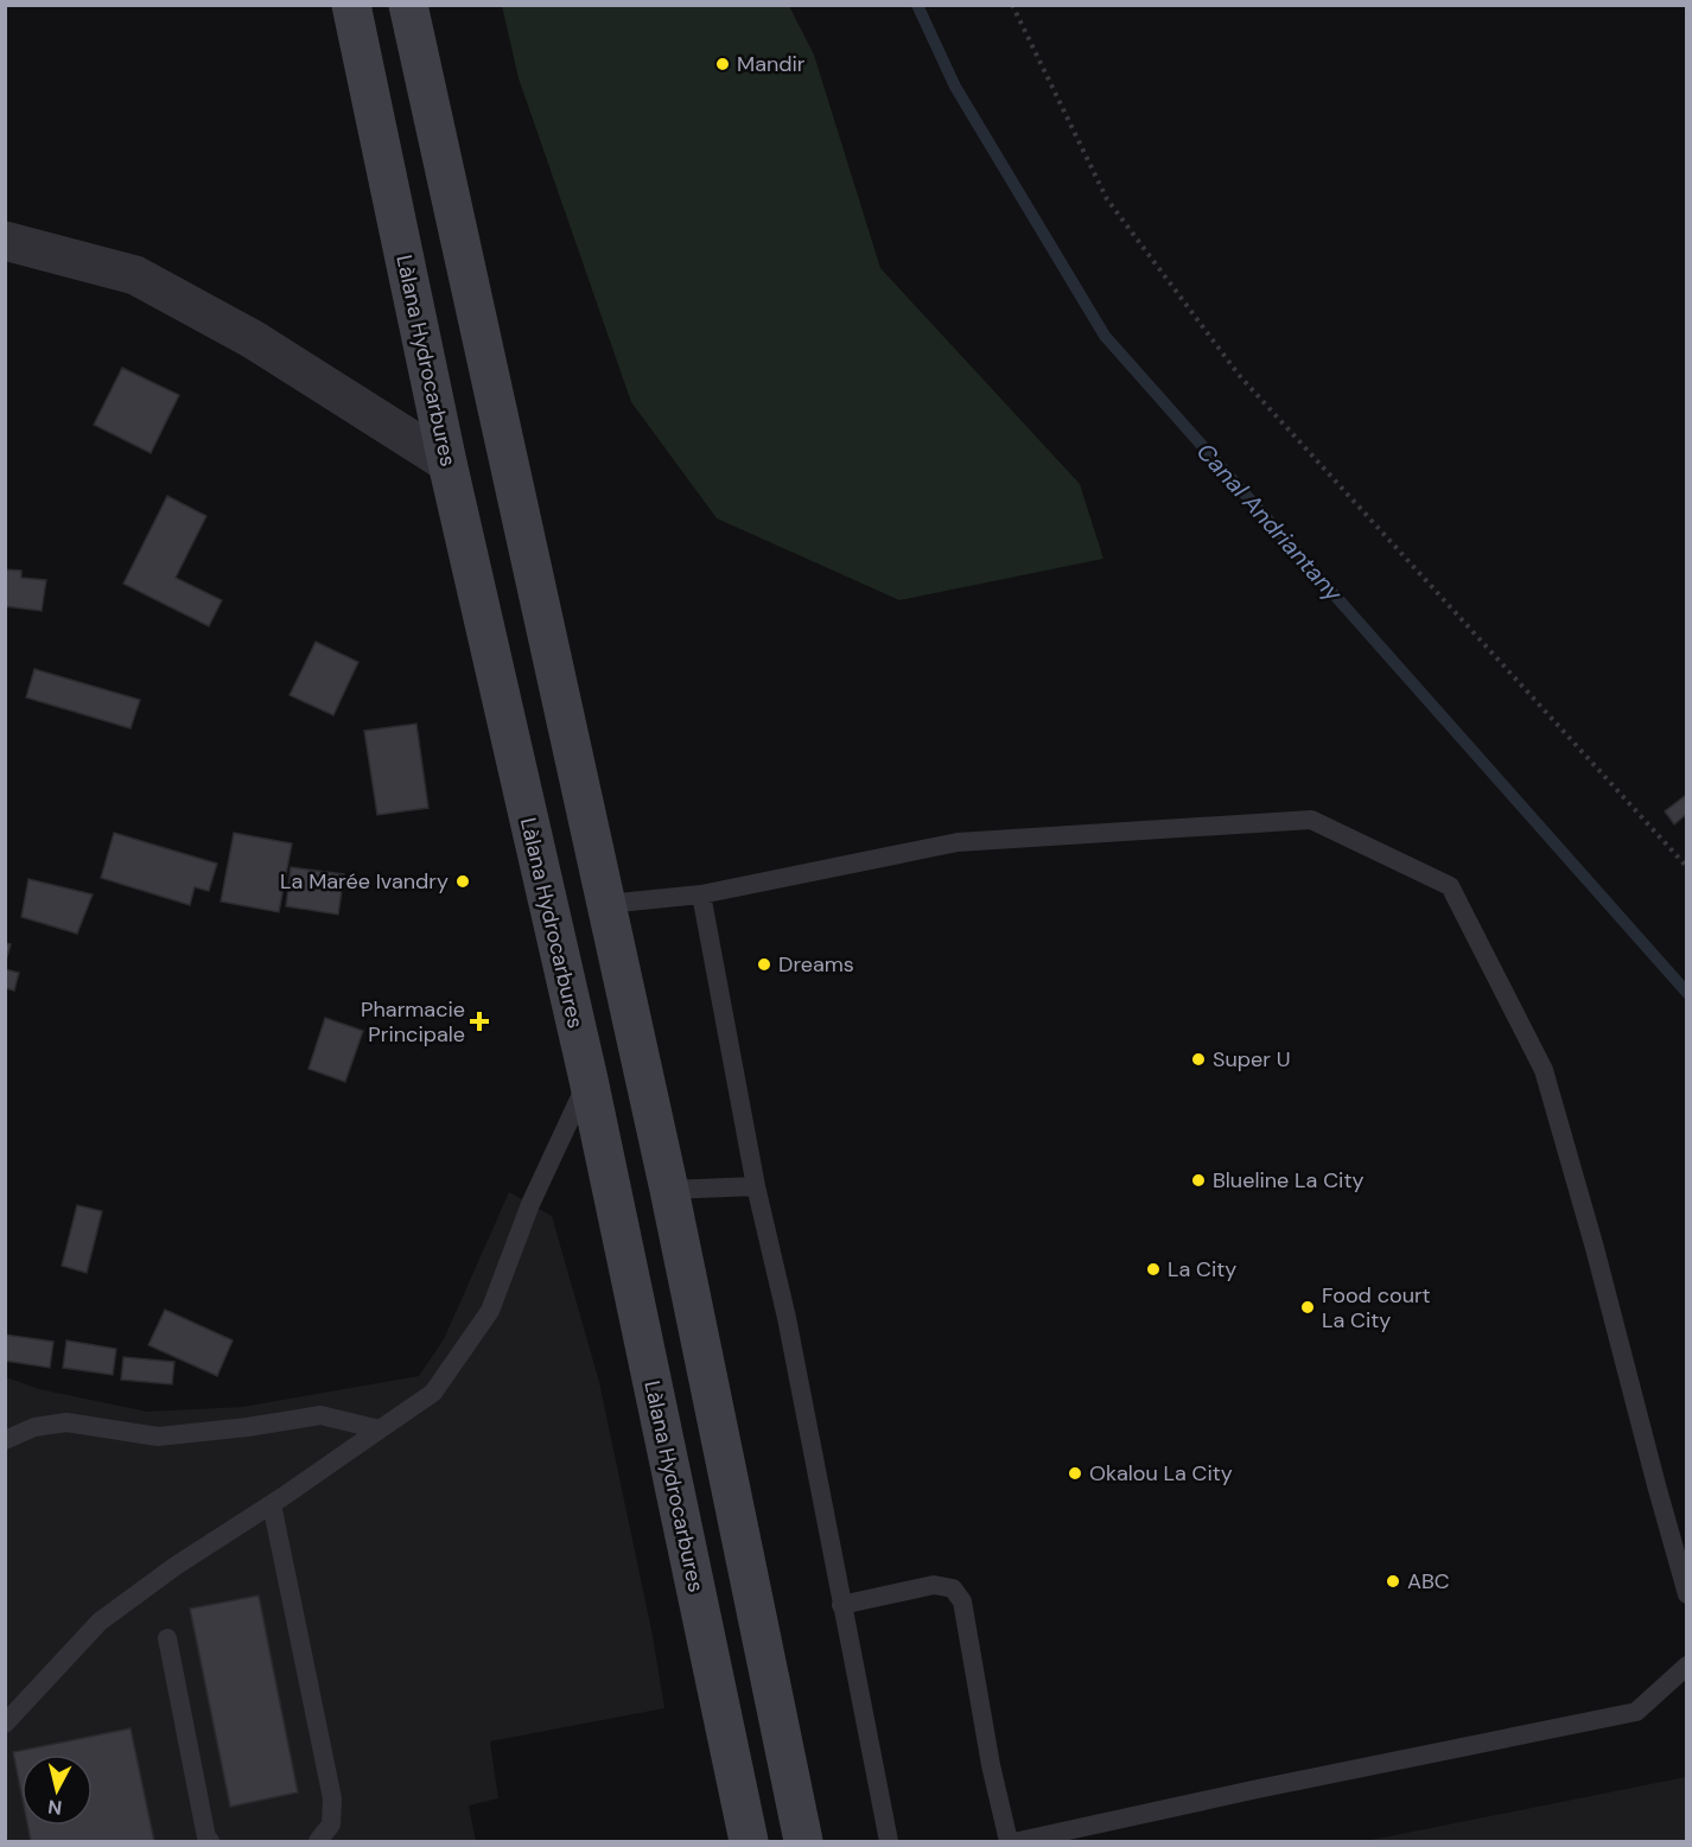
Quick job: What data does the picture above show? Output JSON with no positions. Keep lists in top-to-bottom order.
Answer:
{
  "streets": {
    "main road": ["Làlana Hydrocarbures"]
  },
  "water": ["Canal Andriantany"],
  "places": {
    "other": [
      "Mandir",
      "La Marée Ivandry",
      "Dreams",
      "Super U",
      "Blueline La City",
      "La City",
      "Food court La City",
      "Okalou La City",
      "ABC"
    ],
    "health": ["Pharmacie Principale"]
  },
  "north": "bottom"
}
